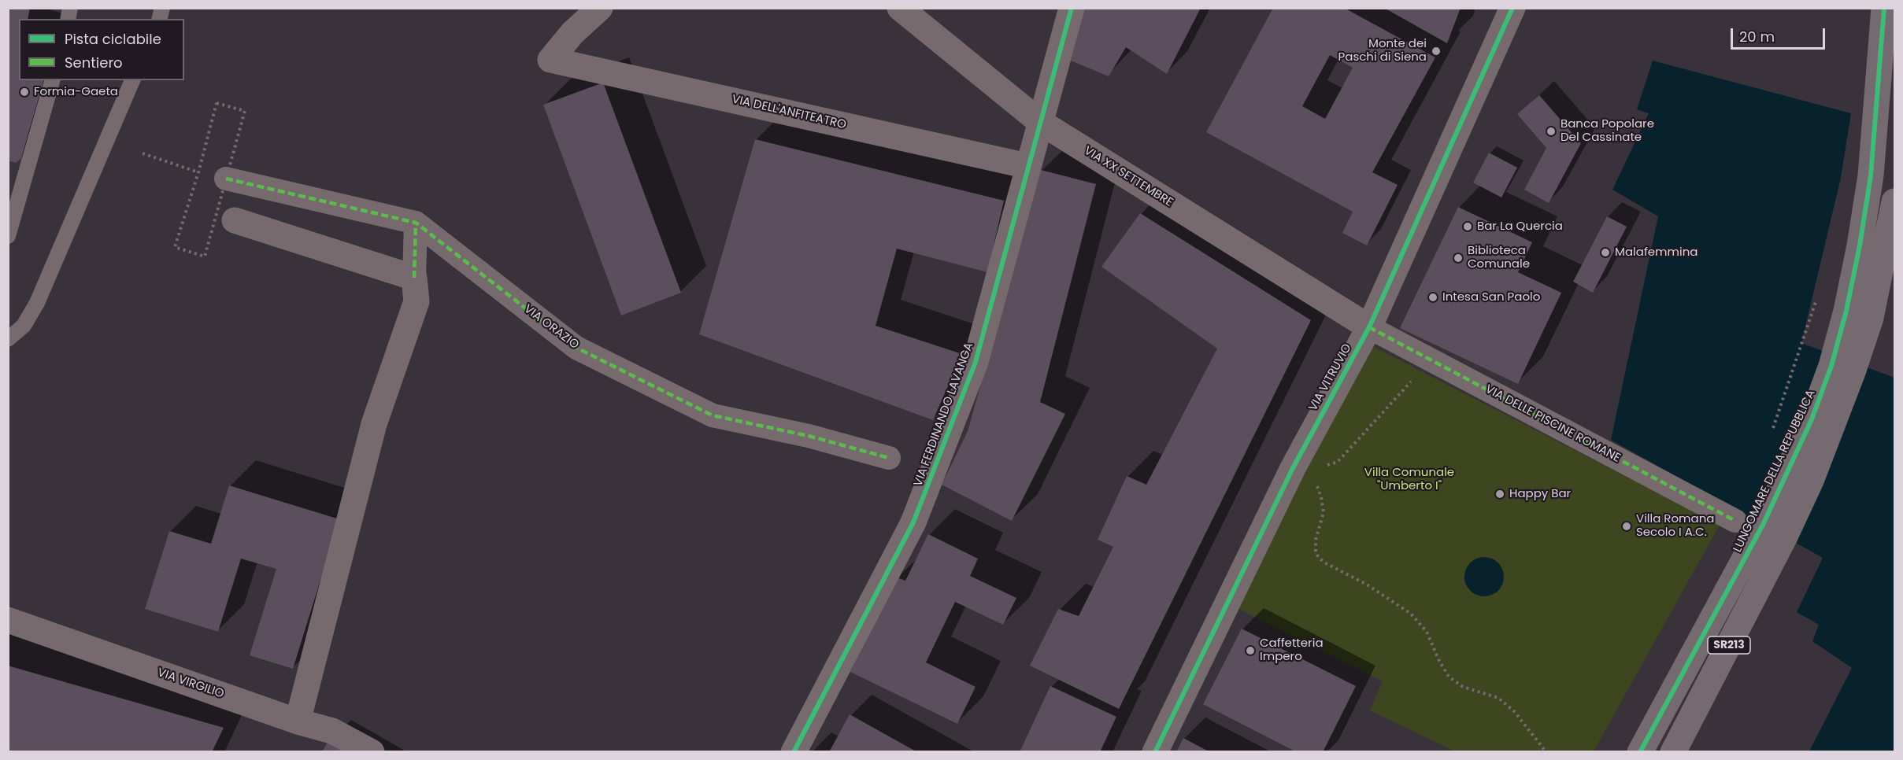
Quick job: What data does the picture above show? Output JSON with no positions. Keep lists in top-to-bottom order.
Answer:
{
  "streets": {
    "main road": ["LUNGOMARE DELLA REPUBBLICA", "SR213"],
    "street": [
      "VIA DELL'ANFITEATRO",
      "VIA XX SETTEMBRE",
      "VIA ORAZIO",
      "VIA VITRUVIO",
      "VIA FERDINANDO LAVANGA",
      "VIA DELLE PISCINE ROMANE",
      "VIA VIRGILIO"
    ]
  },
  "crossings": [
    ["VIA DELL'ANFITEATRO", "VIA FERDINANDO LAVANGA"],
    ["VIA XX SETTEMBRE", "VIA VITRUVIO"],
    ["VIA XX SETTEMBRE", "VIA FERDINANDO LAVANGA"],
    ["VIA XX SETTEMBRE", "VIA DELLE PISCINE ROMANE"],
    ["VIA VITRUVIO", "VIA DELLE PISCINE ROMANE"]
  ],
  "parks": ["Villa Comunale \"Umberto I\""],
  "places": [
    "Monte dei Paschi di Siena",
    "Formia-Gaeta",
    "Banca Popolare Del Cassinate",
    "Bar La Quercia",
    "Malafemmina",
    "Biblioteca Comunale",
    "Intesa San Paolo",
    "Happy Bar",
    "Villa Romana Secolo I A.C.",
    "Caffetteria Impero"
  ],
  "legend": ["Pista ciclabile", "Sentiero"],
  "scale_bar": "20 m"
}
